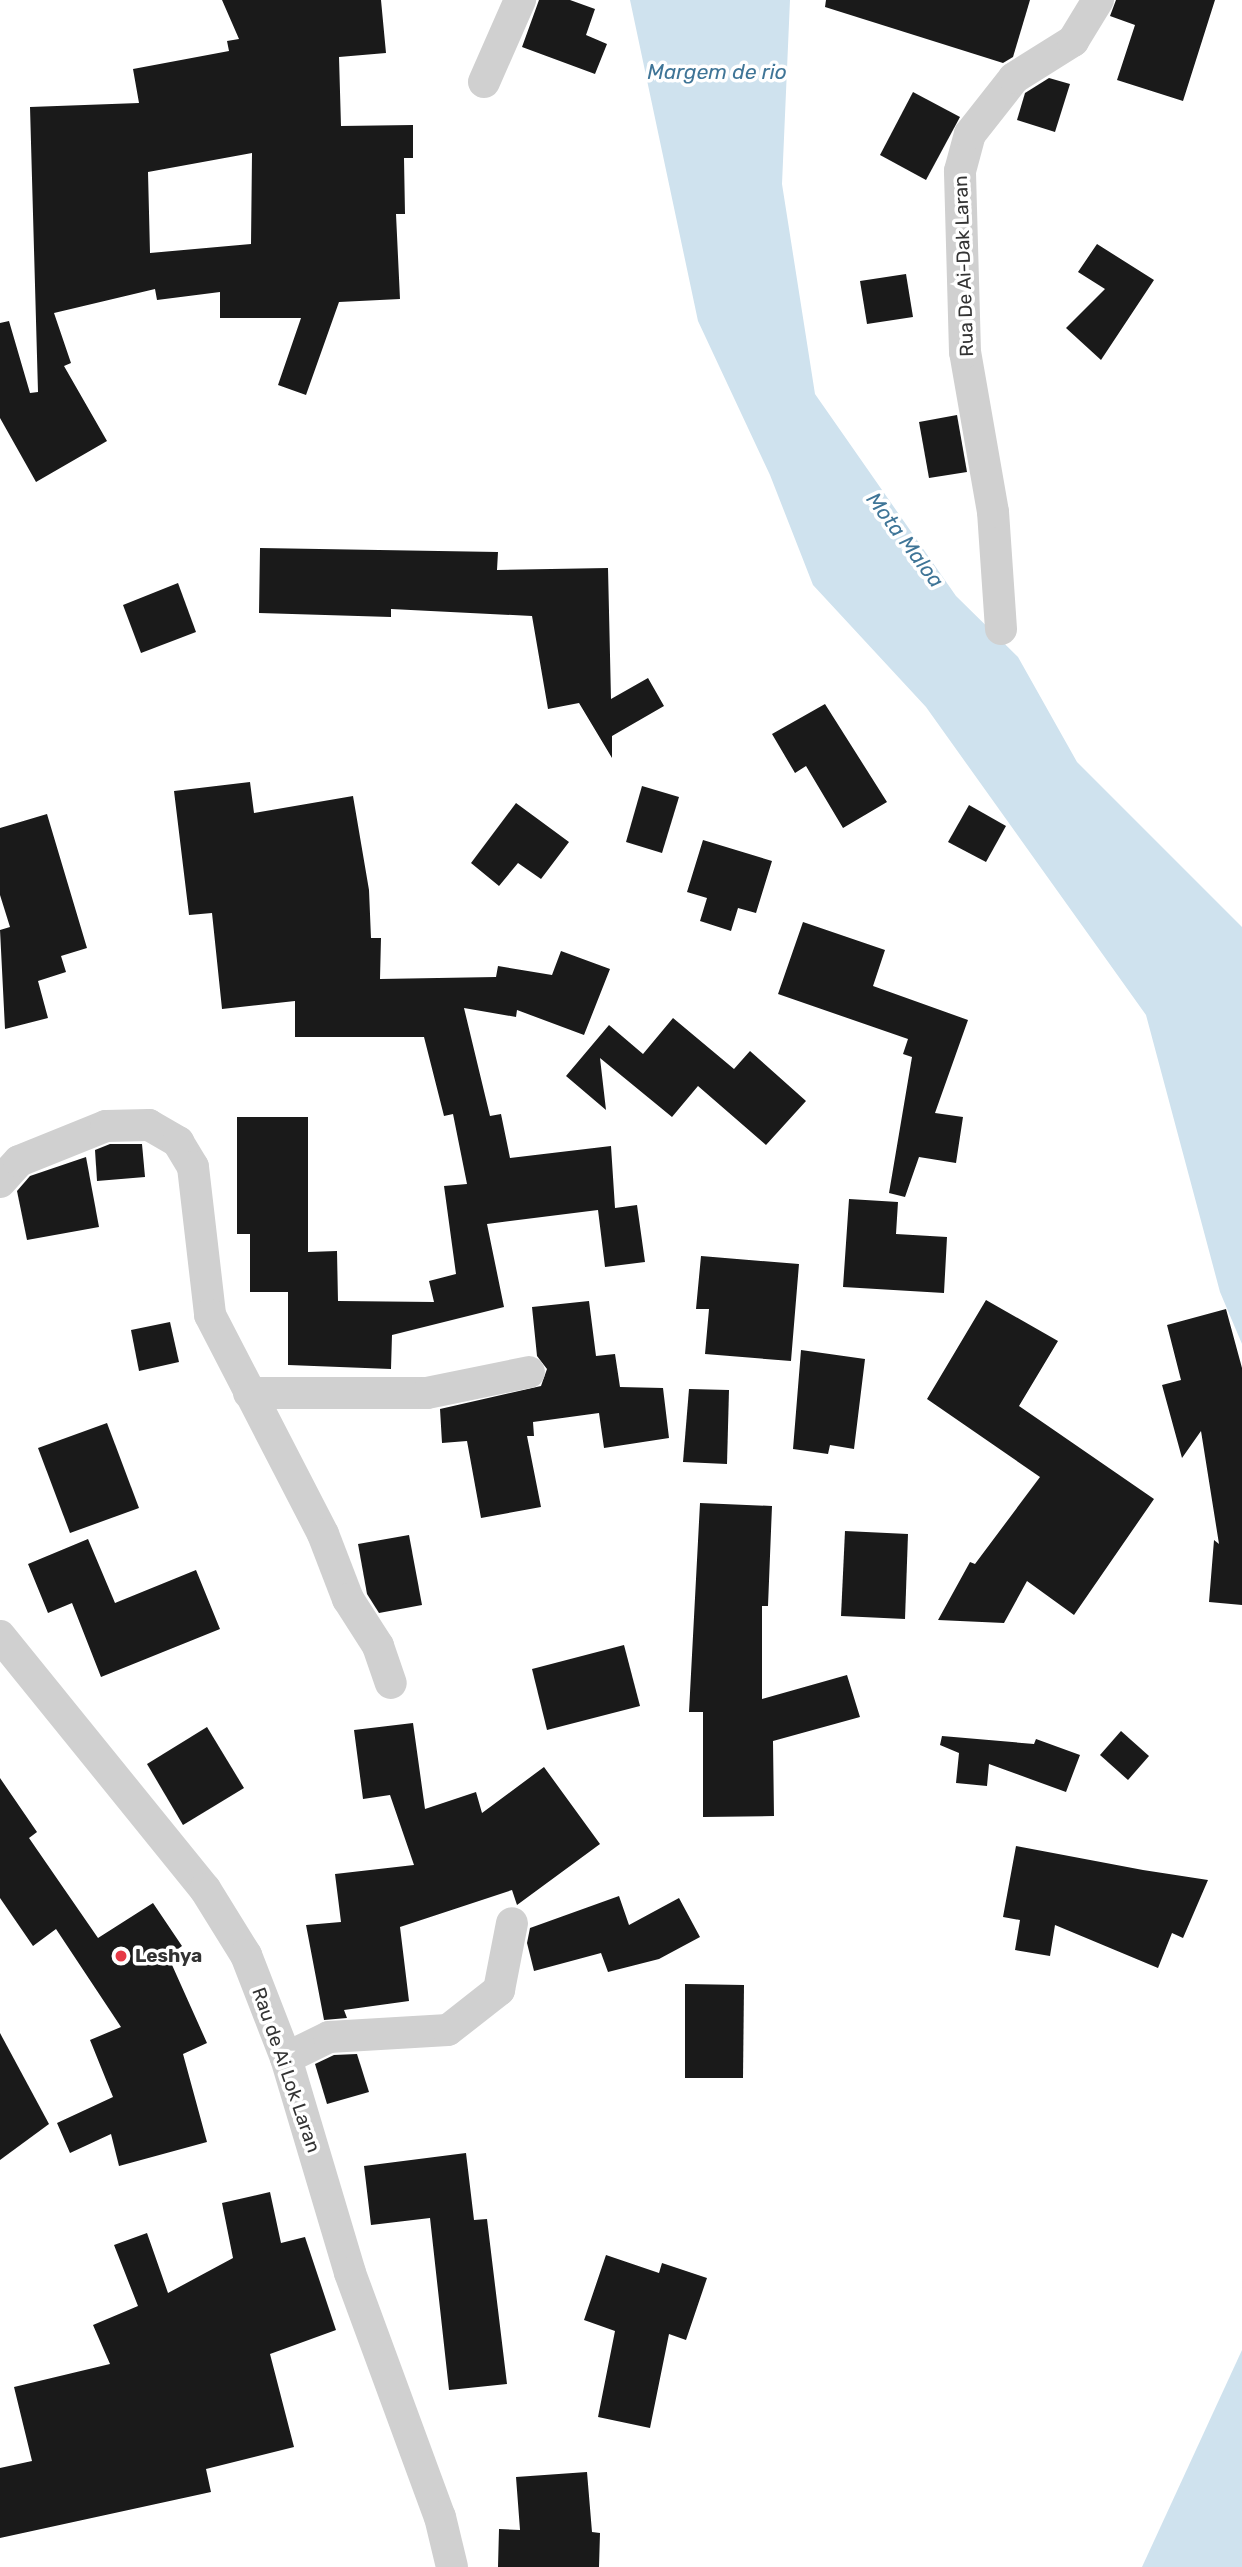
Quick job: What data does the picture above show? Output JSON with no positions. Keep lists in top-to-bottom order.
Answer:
{
  "streets": {
    "street": ["Rua De Ai-Dak Laran", "Rau de Ai Lok Laran"]
  },
  "water": ["Margem de rio", "Mota Maloa"],
  "places": ["Leshya"]
}
